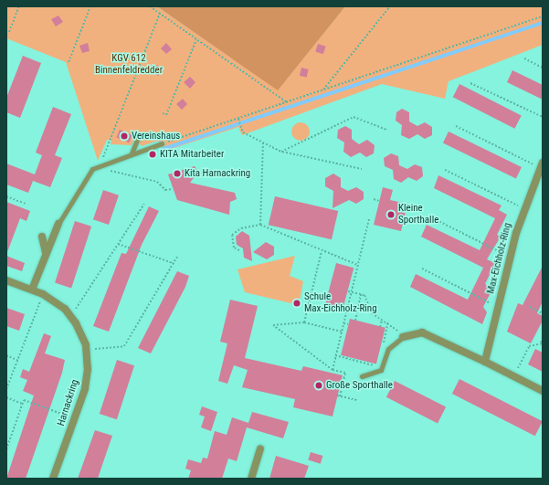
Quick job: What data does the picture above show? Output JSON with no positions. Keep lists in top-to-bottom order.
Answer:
{
  "streets": {
    "street": ["Max-Eichholz-Ring", "Harnackring"]
  },
  "parks": ["KGV 612 Binnenfeldredder"],
  "places": [
    "Vereinshaus",
    "KITA Mitarbeiter",
    "Kita Harnackring",
    "Kleine Sporthalle",
    "Schule Max-Eichholz-Ring",
    "Große Sporthalle"
  ]
}
